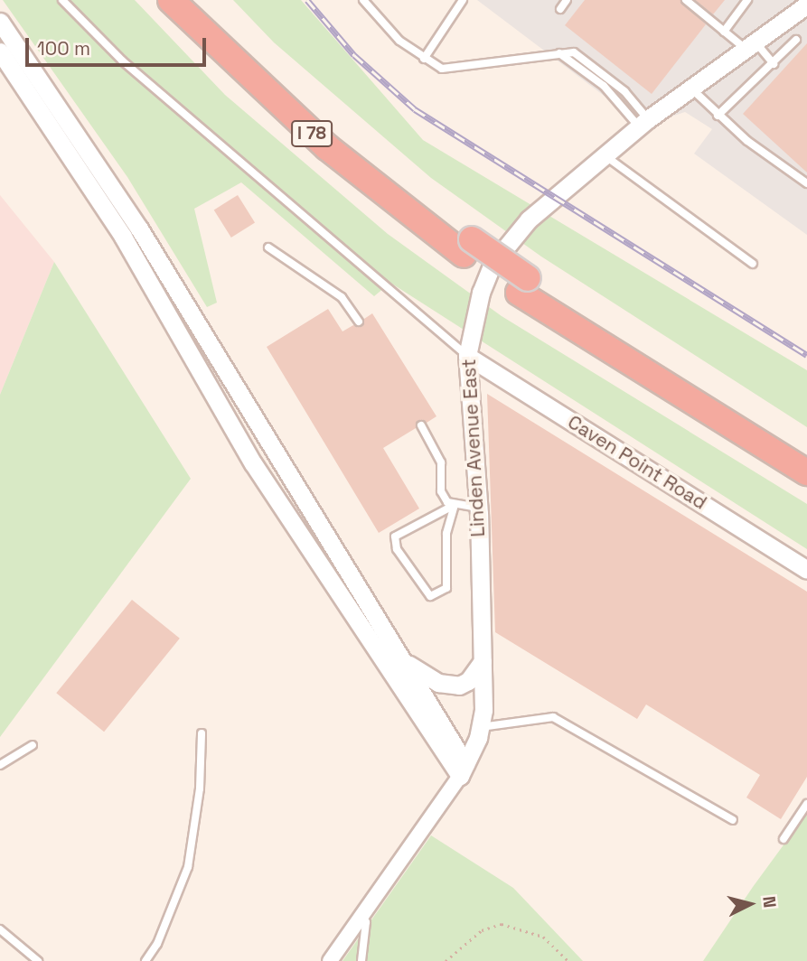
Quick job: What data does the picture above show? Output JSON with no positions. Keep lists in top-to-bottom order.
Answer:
{
  "streets": {
    "highway": ["I 78"],
    "street": ["Linden Avenue East", "Caven Point Road"]
  },
  "crossings": [
    ["Linden Avenue East", "Caven Point Road"]
  ],
  "scale_bar": "100 m",
  "north": "right"
}
